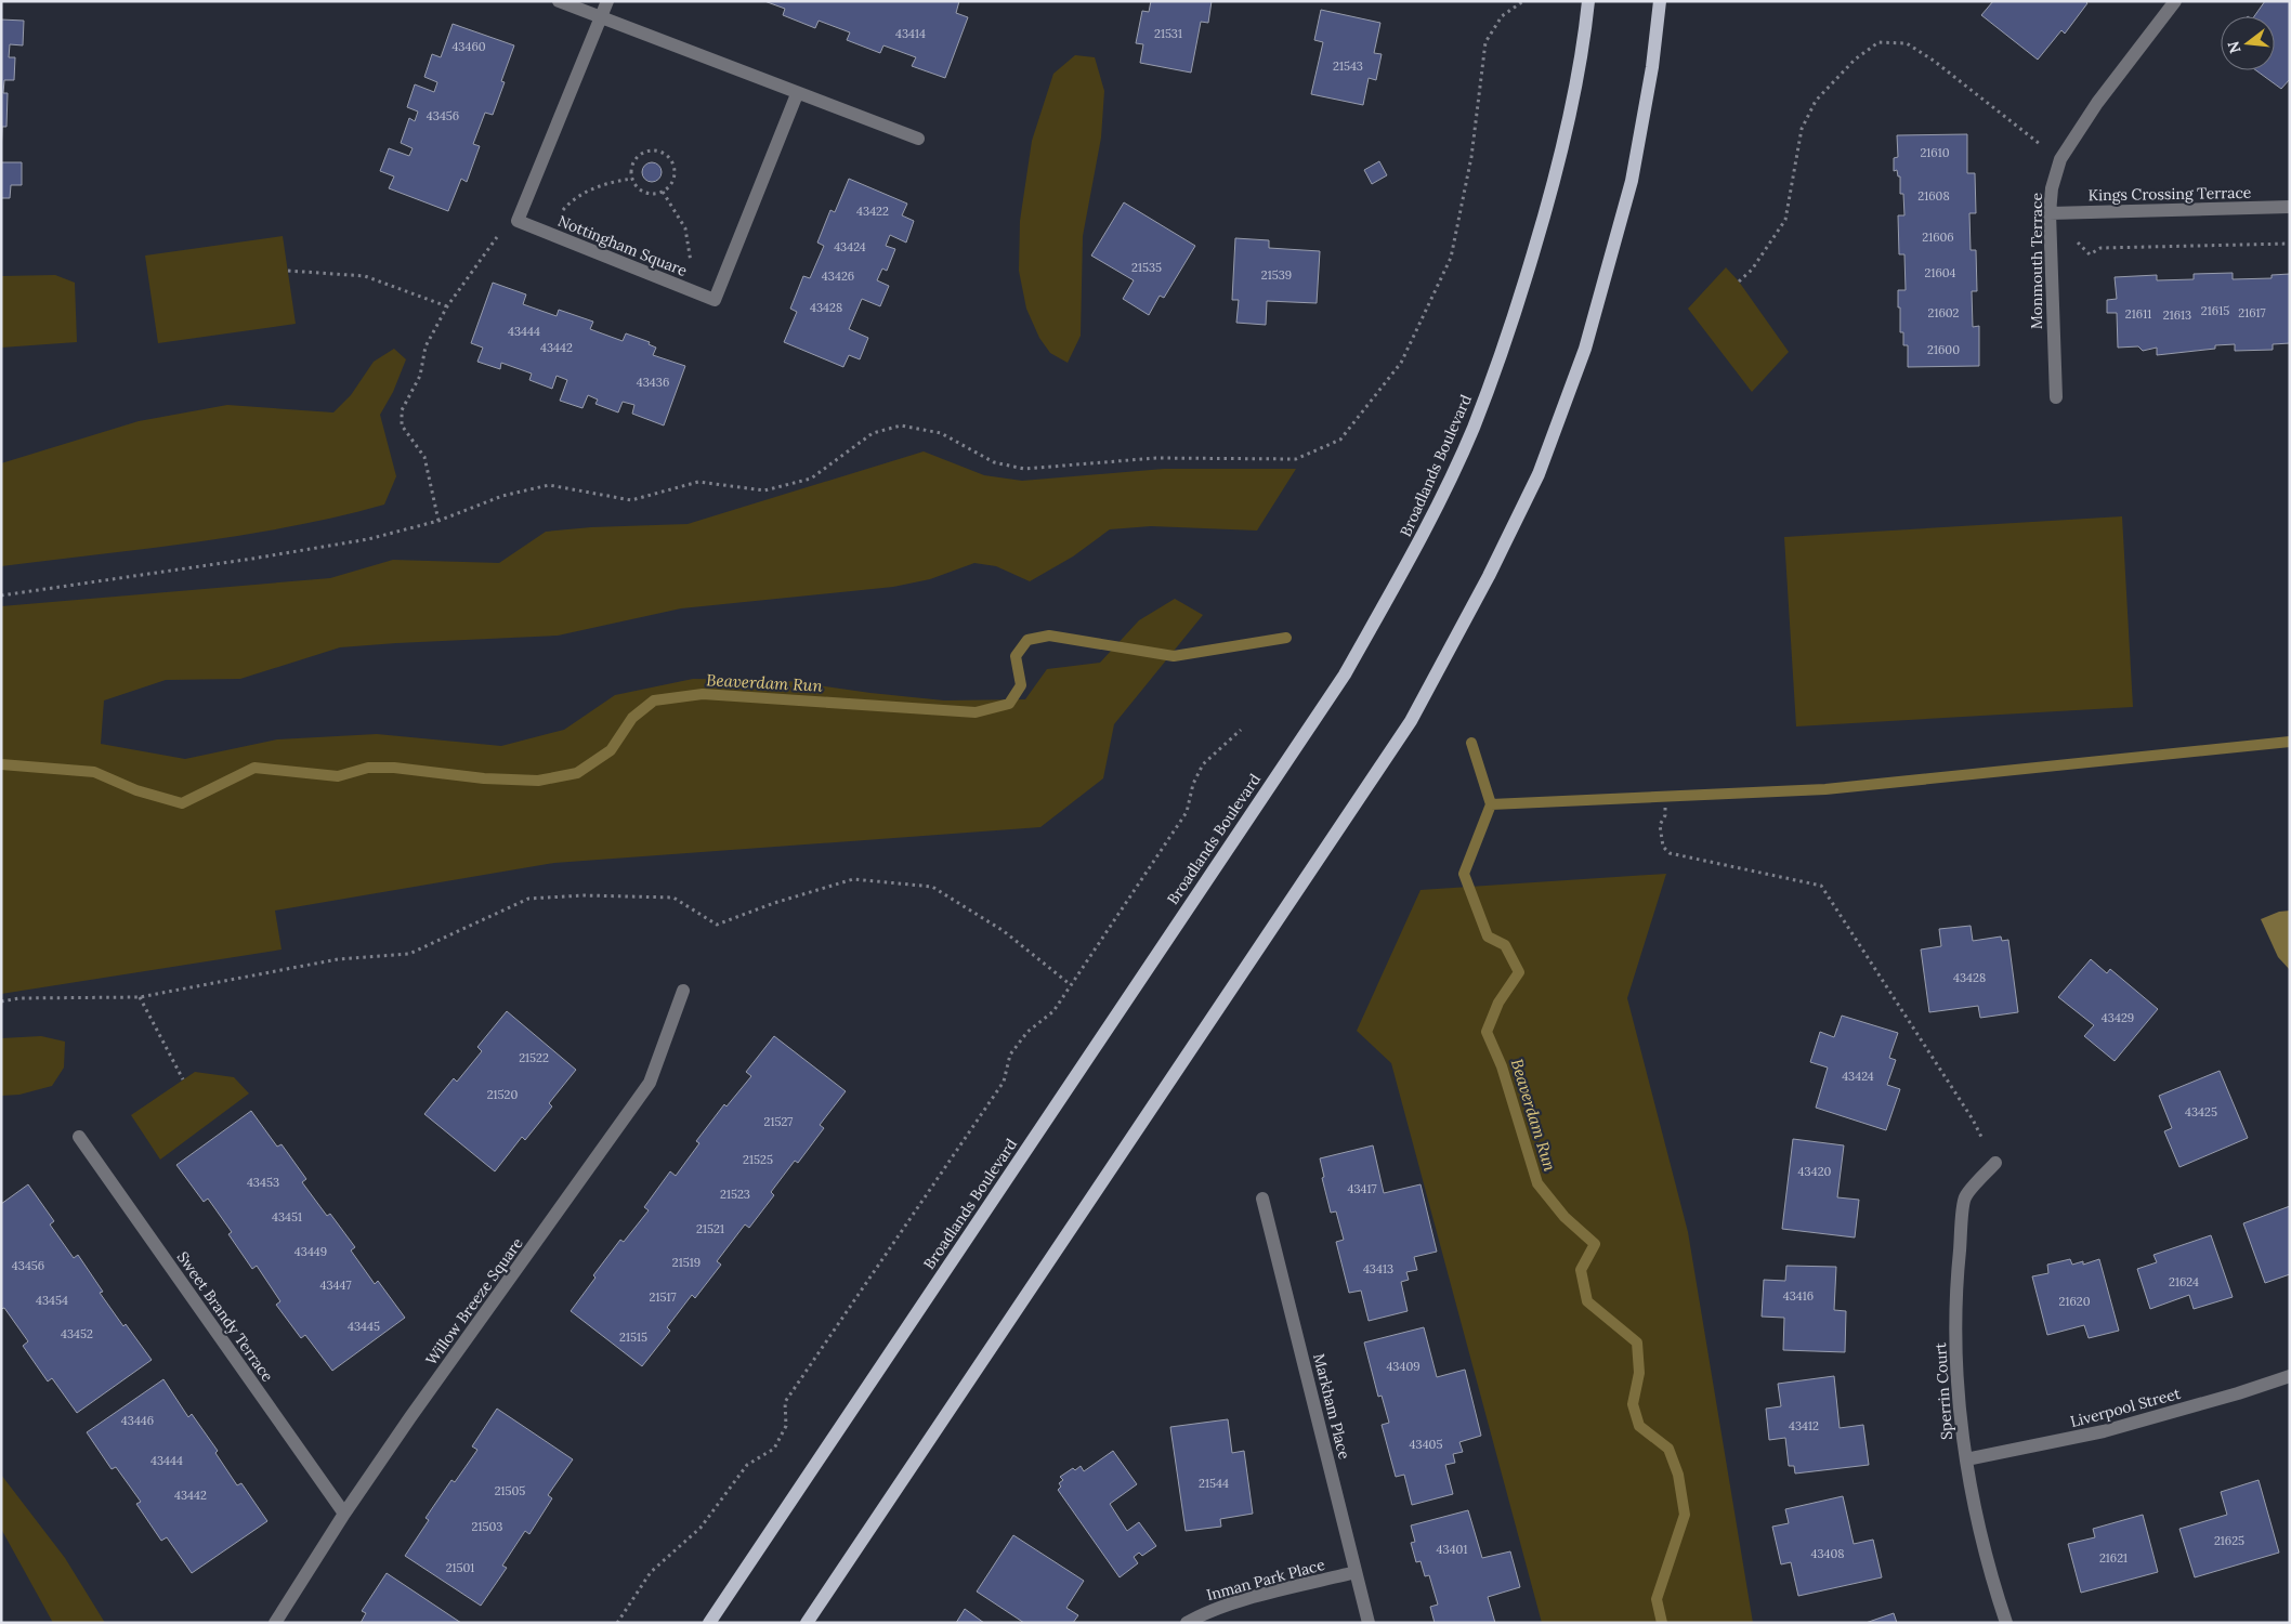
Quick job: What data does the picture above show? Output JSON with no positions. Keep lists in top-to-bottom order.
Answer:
{
  "streets": {
    "main road": ["Broadlands Boulevard"],
    "street": [
      "Kings Crossing Terrace",
      "Nottingham Square",
      "Monmouth Terrace",
      "Willow Breeze Square",
      "Sweet Brandy Terrace",
      "Sperrin Court",
      "Markham Place",
      "Liverpool Street",
      "Inman Park Place"
    ]
  },
  "crossings": [
    ["Kings Crossing Terrace", "Monmouth Terrace"],
    ["Willow Breeze Square", "Sweet Brandy Terrace"],
    ["Sperrin Court", "Liverpool Street"],
    ["Markham Place", "Inman Park Place"]
  ],
  "water": ["Beaverdam Run"],
  "house_numbers": [
    "43414",
    "21531",
    "43460",
    "21543",
    "43456",
    "21610",
    "21608",
    "43422",
    "21606",
    "43424",
    "21535",
    "21604",
    "21539",
    "43426",
    "43428",
    "21615",
    "21602",
    "21617",
    "21611",
    "21613",
    "43444",
    "43442",
    "21600",
    "43436",
    "43428",
    "43429",
    "21522",
    "43424",
    "21520",
    "43425",
    "21527",
    "21525",
    "43420",
    "43453",
    "43417",
    "21523",
    "43451",
    "21521",
    "43449",
    "21519",
    "43456",
    "43413",
    "21624",
    "43447",
    "43416",
    "21517",
    "43454",
    "21620",
    "43445",
    "43452",
    "21515",
    "43409",
    "43446",
    "43412",
    "43405",
    "43444",
    "21544",
    "21505",
    "43442",
    "21503",
    "21625",
    "43401",
    "43408",
    "21621",
    "21501"
  ],
  "north": "left"
}
